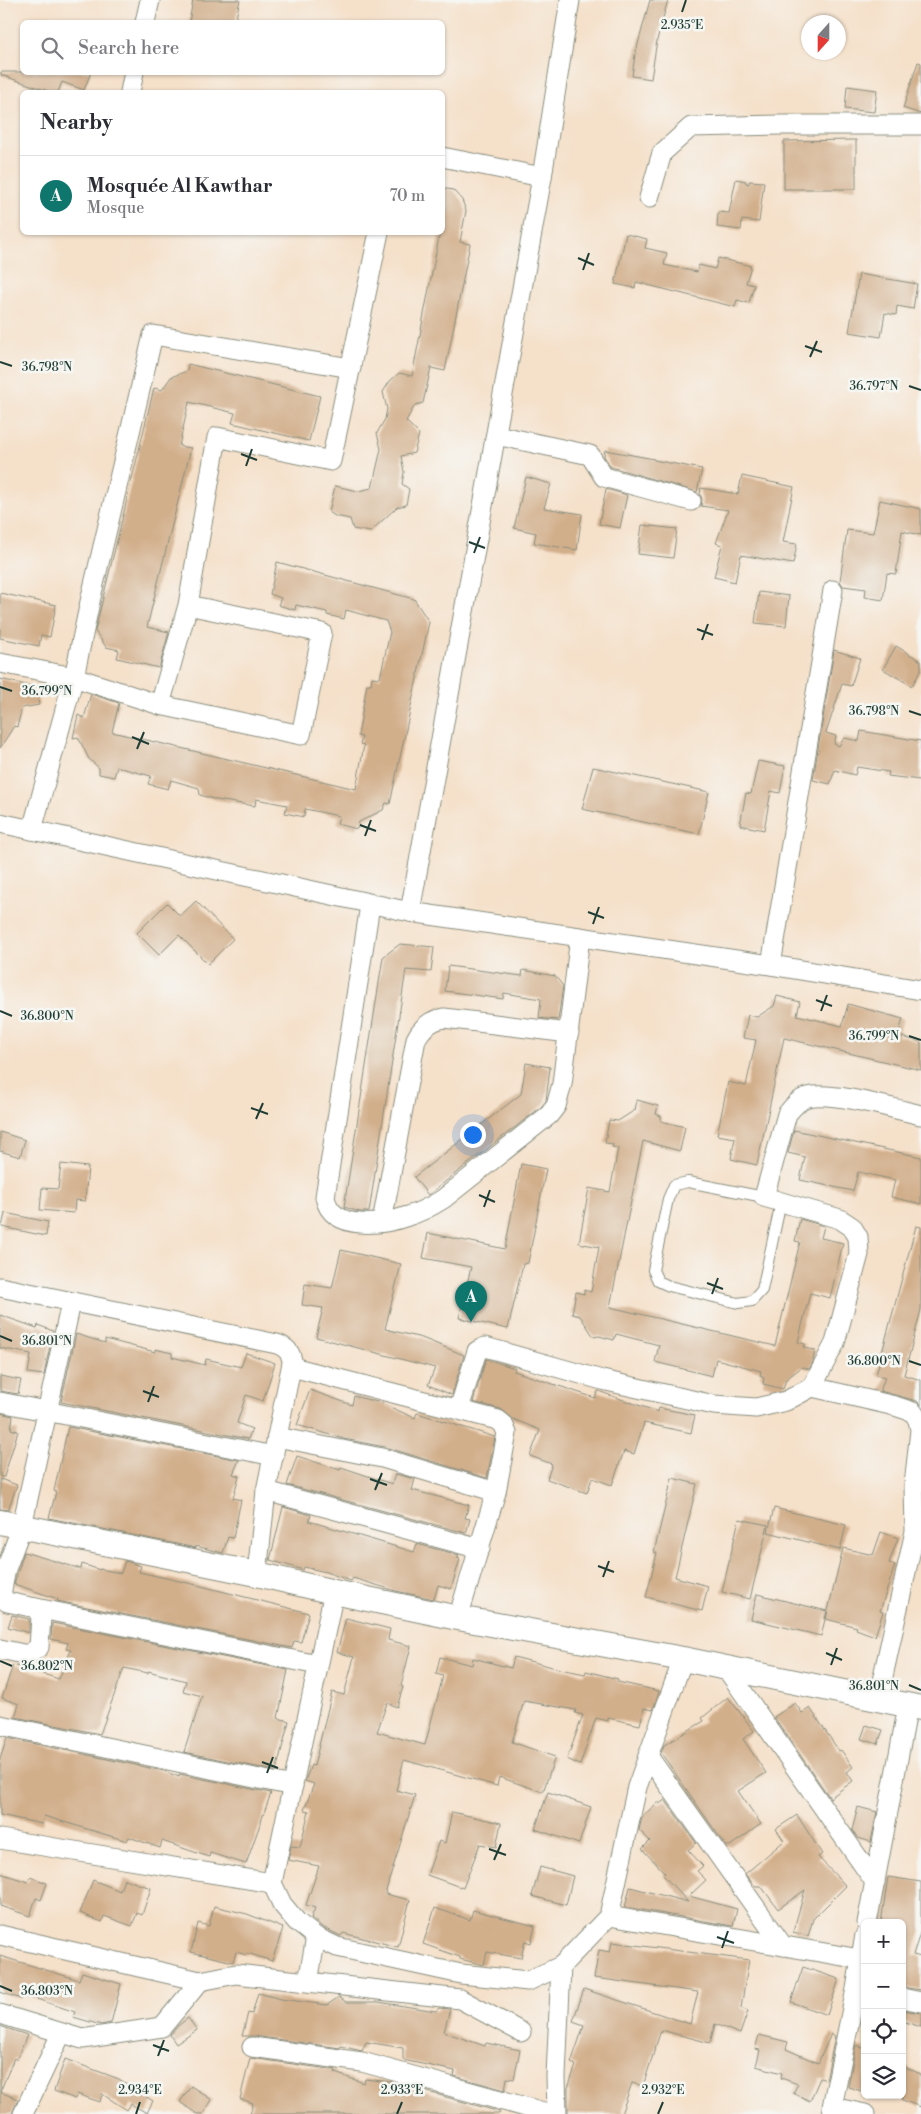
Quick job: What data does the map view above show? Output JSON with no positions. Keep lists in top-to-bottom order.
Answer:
{
  "north": "bottom",
  "page": {
    "search": "Search here",
    "heading": "Nearby",
    "list": [
      {
        "mark": "A",
        "name": "Mosquée Al Kawthar",
        "note": "Mosque",
        "value": "70 m"
      }
    ],
    "pins": "A",
    "map_buttons": ["+", "−"]
  },
  "coordinates": [
    "2.935°E",
    "36.798°N",
    "36.797°N",
    "36.799°N",
    "36.800°N",
    "36.801°N",
    "36.802°N",
    "36.803°N",
    "2.934°E",
    "2.933°E",
    "2.932°E"
  ]
}
